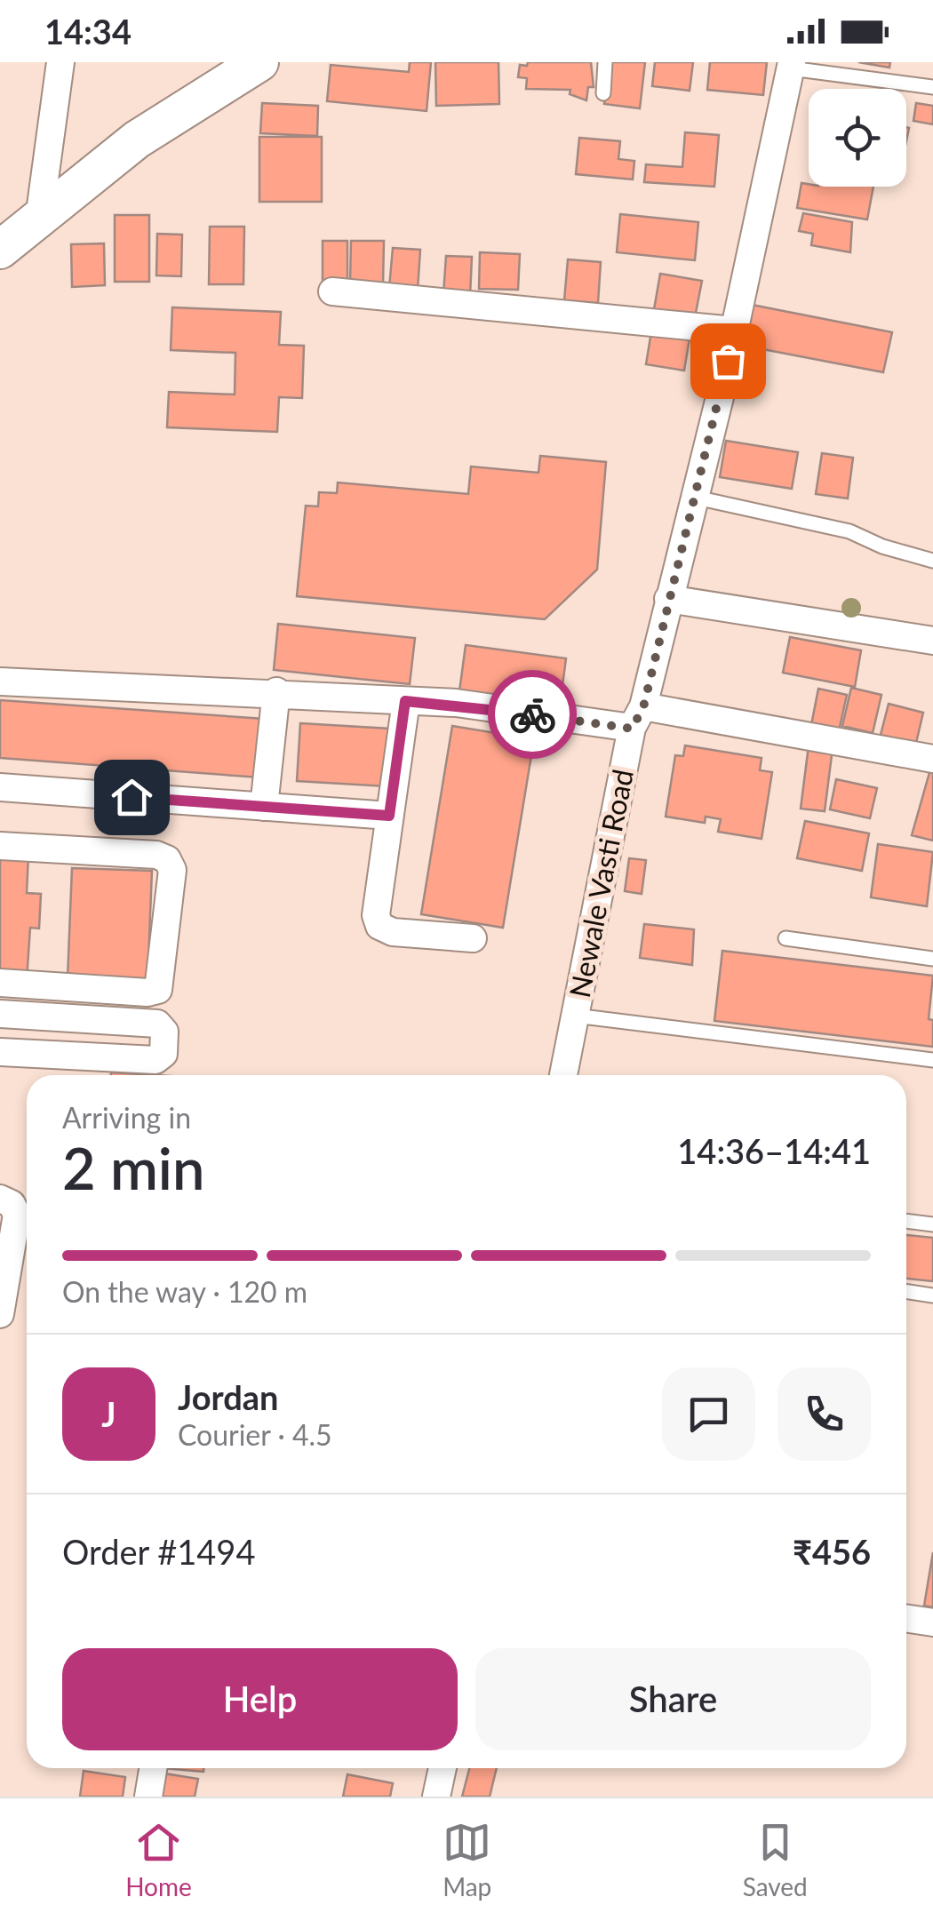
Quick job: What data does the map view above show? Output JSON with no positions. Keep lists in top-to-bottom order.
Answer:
{
  "streets": {
    "street": ["Newale Vasti Road"]
  },
  "page": {
    "status": "14:34",
    "heading": ["2 min", "Arriving in", "14:36–14:41"],
    "panel": [
      "Jordan",
      "Courier · 4.5",
      "Order #1494",
      "₹456"
    ],
    "bar": "On the way · 120 m",
    "round": "J",
    "buttons": ["Help", "Share"],
    "tabs": ["Home", "Map", "Saved"]
  }
}
